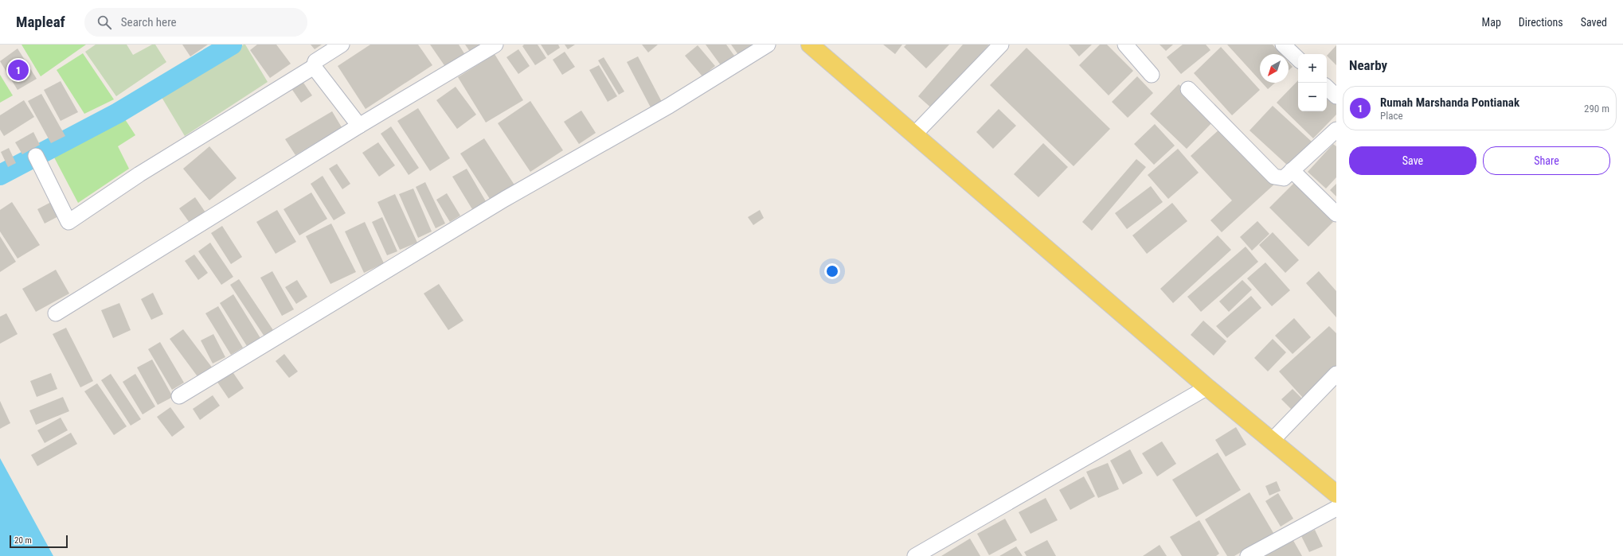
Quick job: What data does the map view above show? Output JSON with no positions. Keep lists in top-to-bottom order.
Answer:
{
  "scale_bar": "20 m",
  "north": "bottom left",
  "page": {
    "header": "Mapleaf",
    "search": "Search here",
    "nav": ["Map", "Directions", "Saved"],
    "heading": "Nearby",
    "map_buttons": ["+", "−"],
    "pins": "1",
    "list": [
      {
        "mark": "1",
        "name": "Rumah Marshanda Pontianak",
        "note": "Place",
        "value": "290 m"
      }
    ],
    "buttons": ["Save", "Share"],
    "scale": "20 m"
  }
}
